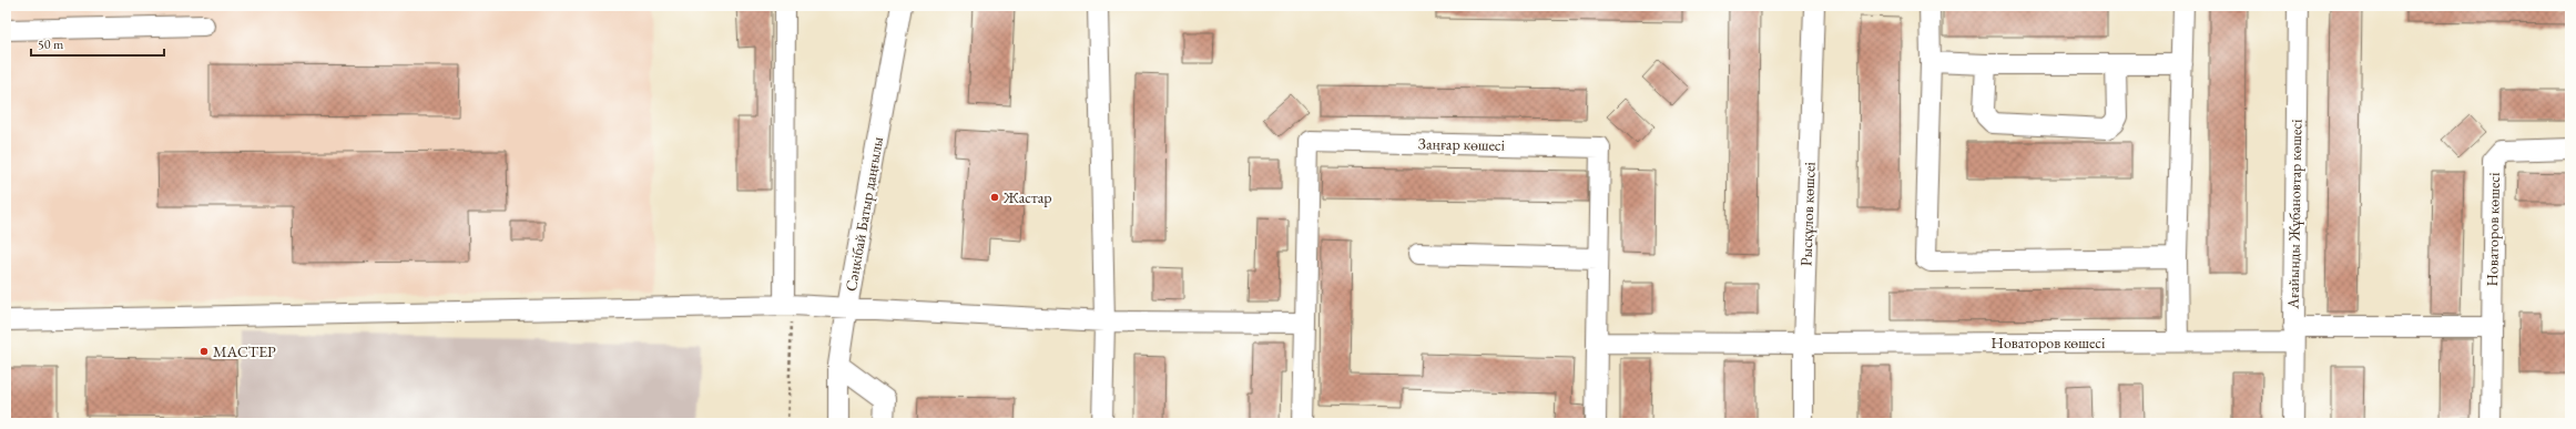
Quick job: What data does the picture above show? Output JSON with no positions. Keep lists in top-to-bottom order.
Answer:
{
  "streets": {
    "street": [
      "Заңғар көшесі",
      "Сәңкібай Батыр даңғылы",
      "Рысқұлов көшсеі",
      "Ағайынды Жұбановтар көшесі",
      "Новаторов көшесі"
    ]
  },
  "crossings": [
    ["Рысқұлов көшсеі", "Новаторов көшесі"],
    ["Ағайынды Жұбановтар көшесі", "Новаторов көшесі"]
  ],
  "places": ["Жастар", "МАСТЕР"],
  "scale_bar": "50 m"
}
